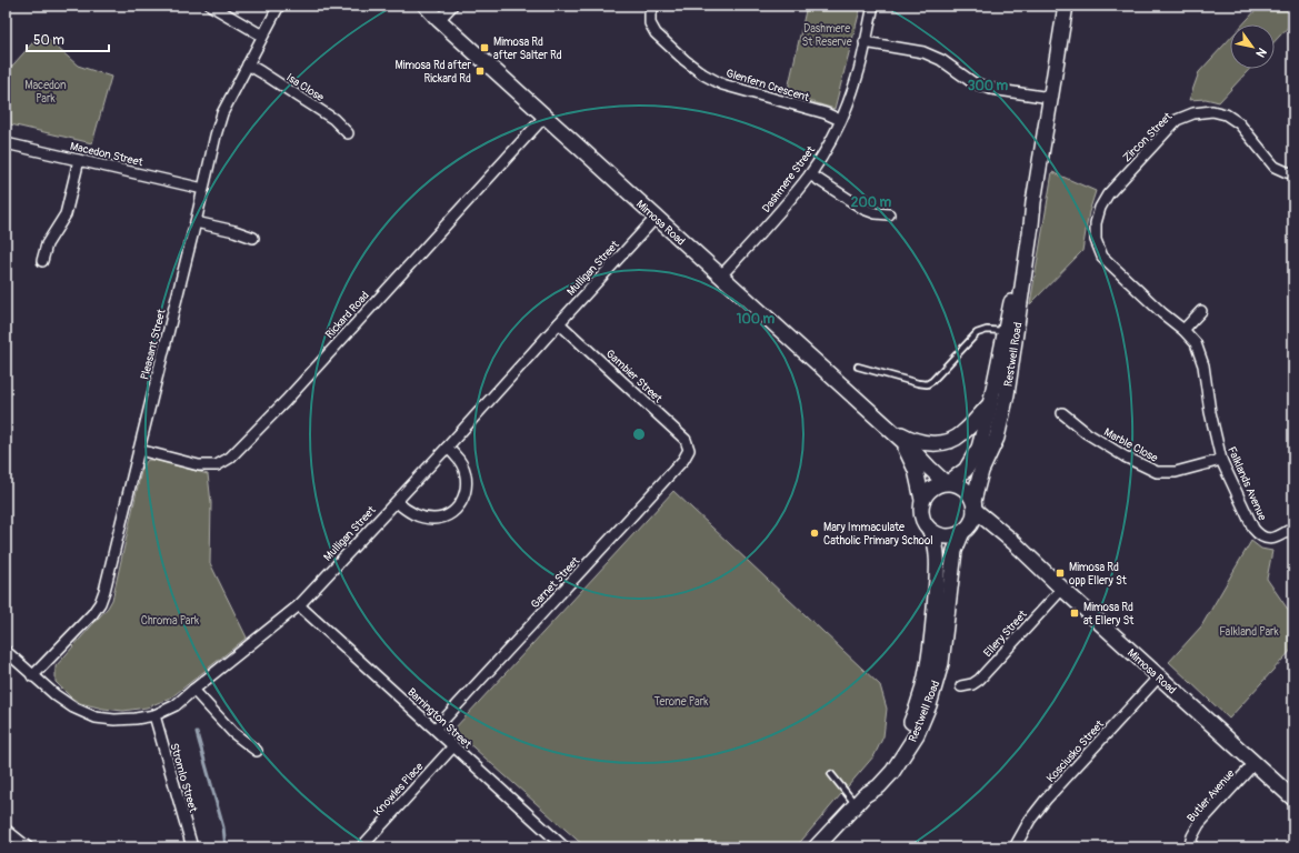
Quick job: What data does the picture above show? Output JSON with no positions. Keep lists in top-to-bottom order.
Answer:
{
  "streets": {
    "main road": ["Mimosa Road", "Restwell Road"],
    "street": [
      "Glenfern Crescent",
      "Isa Close",
      "Zircon Street",
      "Macedon Street",
      "Dashmere Street",
      "Mulligan Street",
      "Rickard Road",
      "Pleasant Street",
      "Gambier Street",
      "Marble Close",
      "Falklands Avenue",
      "Garnet Street",
      "Ellery Street",
      "Barrington Street",
      "Kosciusko Street",
      "Stromlo Street",
      "Knowles Place",
      "Butler Avenue"
    ]
  },
  "crossings": [
    ["Glenfern Crescent", "Dashmere Street"],
    ["Isa Close", "Pleasant Street"],
    ["Zircon Street", "Falklands Avenue"],
    ["Macedon Street", "Pleasant Street"],
    ["Dashmere Street", "Mimosa Road"],
    ["Mimosa Road", "Mulligan Street"],
    ["Mimosa Road", "Rickard Road"],
    ["Mimosa Road", "Restwell Road"],
    ["Mimosa Road", "Ellery Street"],
    ["Mimosa Road", "Kosciusko Street"],
    ["Mimosa Road", "Butler Avenue"],
    ["Mulligan Street", "Pleasant Street"],
    ["Mulligan Street", "Gambier Street"],
    ["Mulligan Street", "Barrington Street"],
    ["Mulligan Street", "Stromlo Street"],
    ["Rickard Road", "Pleasant Street"],
    ["Gambier Street", "Garnet Street"],
    ["Marble Close", "Falklands Avenue"],
    ["Garnet Street", "Barrington Street"],
    ["Barrington Street", "Knowles Place"]
  ],
  "parks": [
    "Dashmere St Reserve",
    "Macedon Park",
    "Chroma Park",
    "Falkland Park",
    "Terone Park"
  ],
  "places": {
    "transit": [
      "Mimosa Rd after Salter Rd",
      "Mimosa Rd after Rickard Rd",
      "Mimosa Rd opp Ellery St",
      "Mimosa Rd at Ellery St"
    ],
    "other": ["Mary Immaculate Catholic Primary School"]
  },
  "scale_bar": "50 m",
  "north": "bottom right",
  "rings": ["300 m", "200 m", "100 m"]
}
